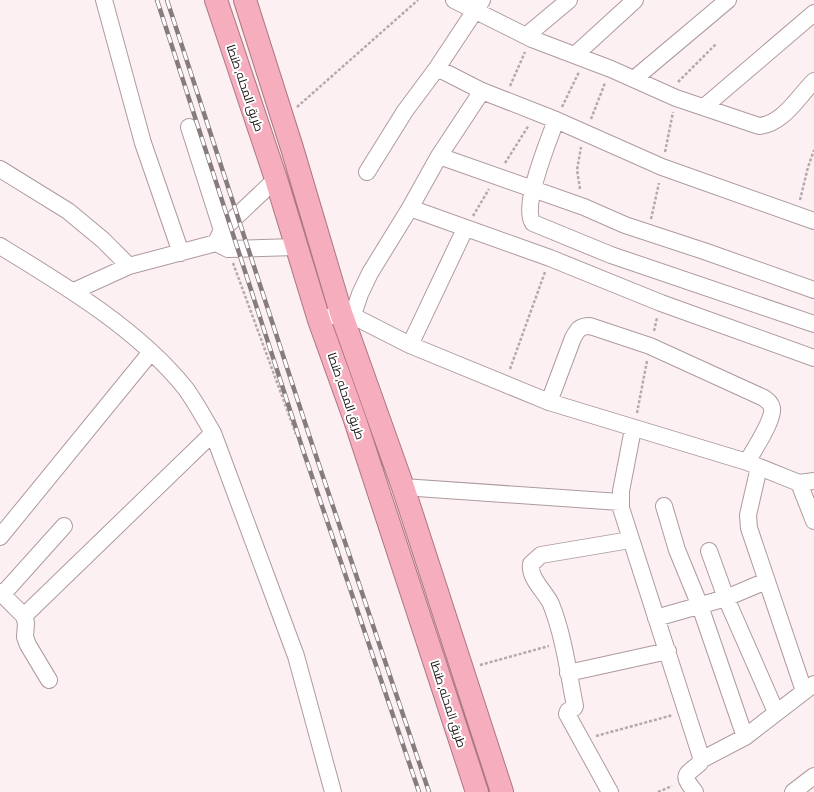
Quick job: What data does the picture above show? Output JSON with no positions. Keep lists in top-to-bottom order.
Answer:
{
  "streets": {
    "highway": ["طريق المحله, طنطا"]
  }
}
